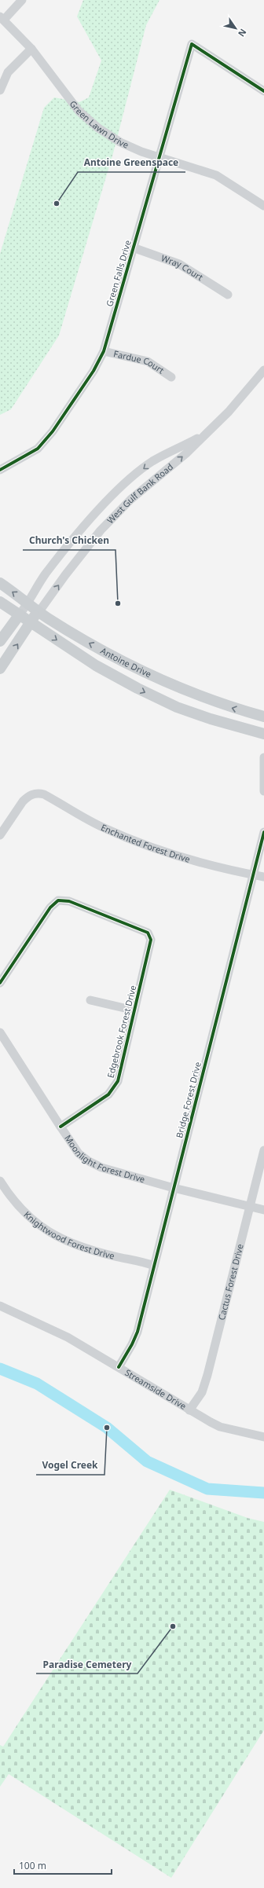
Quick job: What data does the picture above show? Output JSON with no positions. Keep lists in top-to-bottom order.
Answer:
{
  "streets": {
    "main road": ["West Gulf Bank Road", "Antoine Drive"],
    "street": [
      "Green Lawn Drive",
      "Wray Court",
      "Green Falls Drive",
      "Fardue Court",
      "Enchanted Forest Drive",
      "Edgebrook Forest Drive",
      "Bridge Forest Drive",
      "Moonlight Forest Drive",
      "Knightwood Forest Drive",
      "Cactus Forest Drive",
      "Streamside Drive"
    ]
  },
  "crossings": [
    ["Green Lawn Drive", "Green Falls Drive"],
    ["Wray Court", "Green Falls Drive"],
    ["Green Falls Drive", "Fardue Court"],
    ["West Gulf Bank Road", "Antoine Drive"],
    ["Enchanted Forest Drive", "Bridge Forest Drive"],
    ["Edgebrook Forest Drive", "Moonlight Forest Drive"],
    ["Bridge Forest Drive", "Moonlight Forest Drive"],
    ["Bridge Forest Drive", "Knightwood Forest Drive"],
    ["Bridge Forest Drive", "Streamside Drive"],
    ["Moonlight Forest Drive", "Cactus Forest Drive"],
    ["Cactus Forest Drive", "Streamside Drive"]
  ],
  "places": [
    "Antoine Greenspace",
    "Church's Chicken",
    "Vogel Creek",
    "Paradise Cemetery"
  ],
  "scale_bar": "100 m",
  "north": "bottom right"
}
